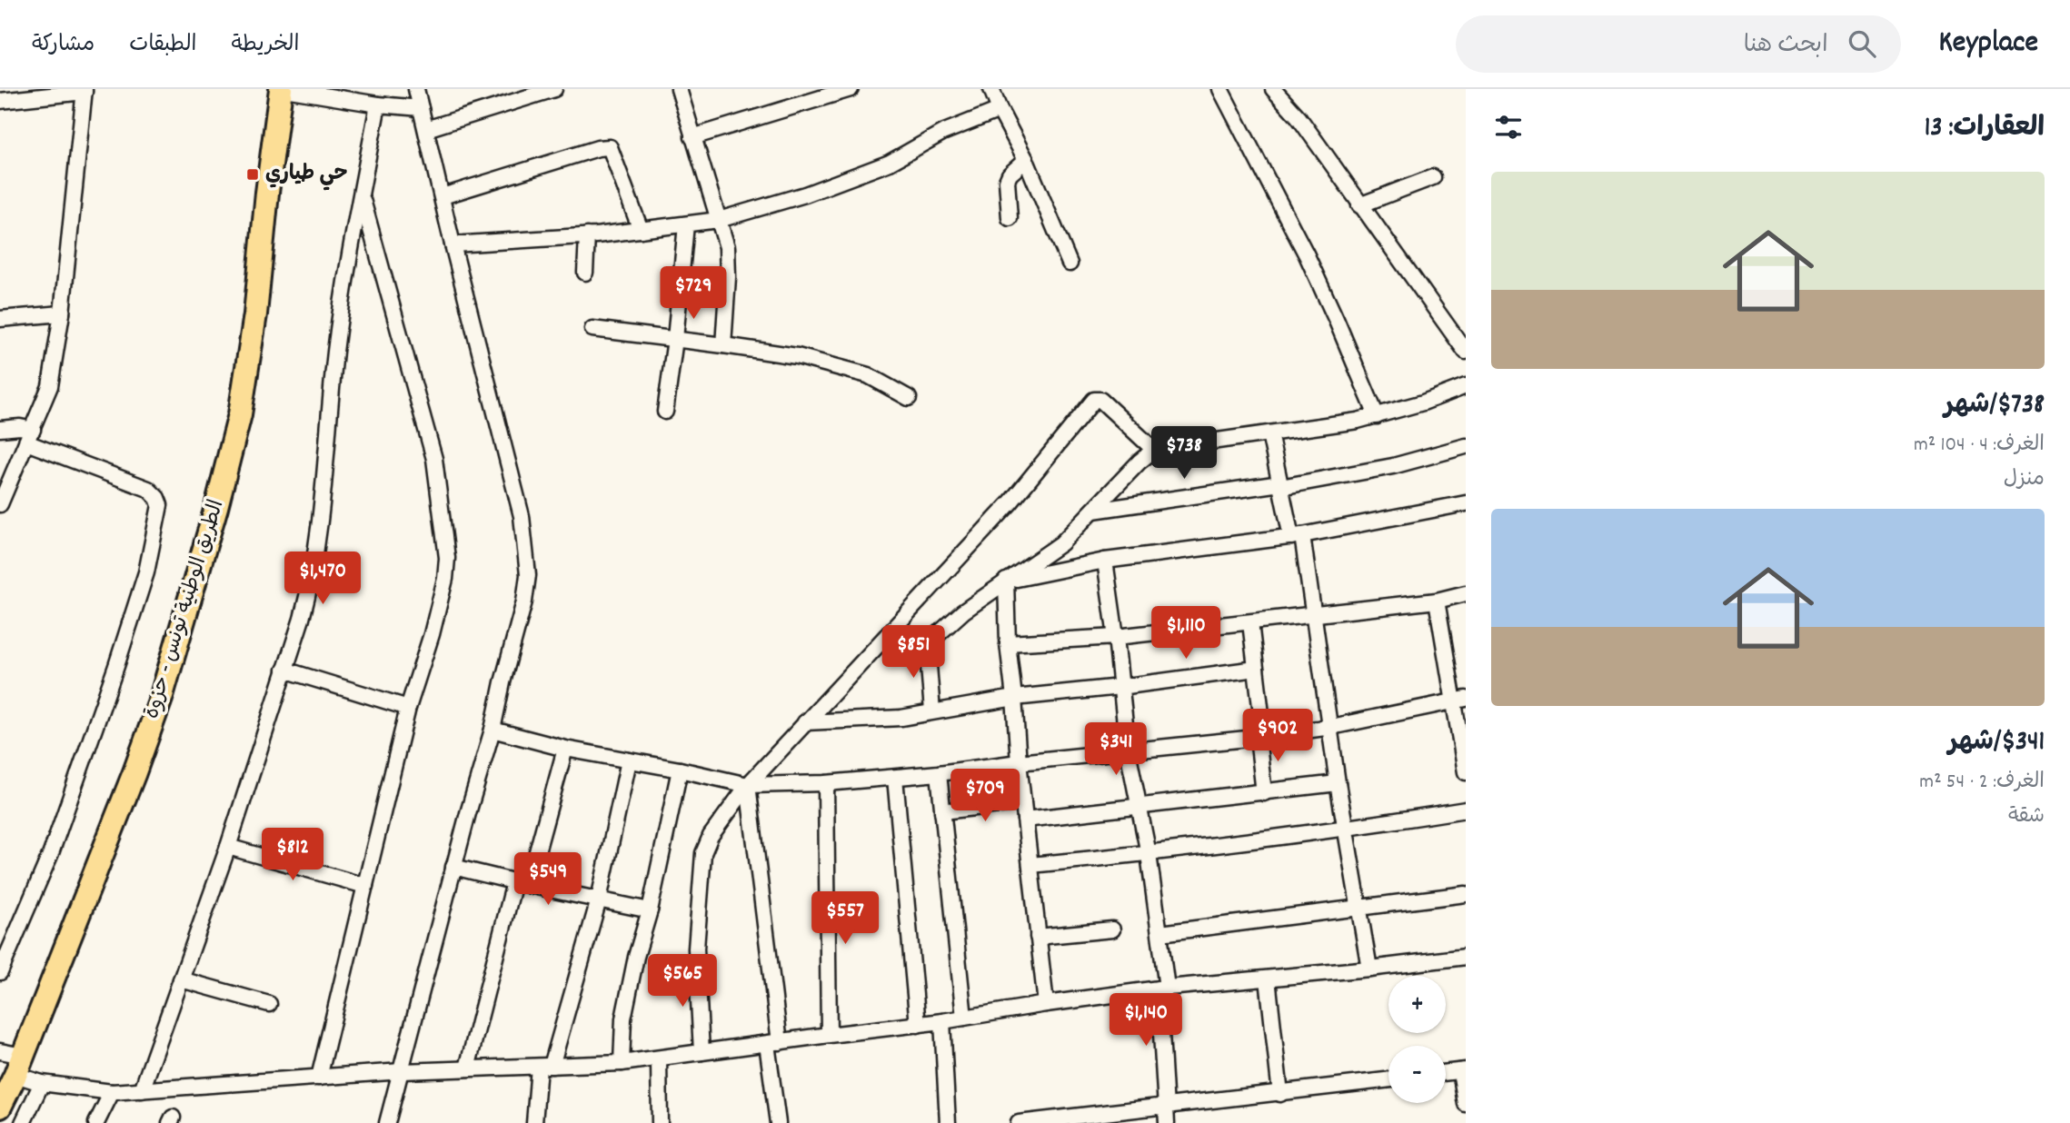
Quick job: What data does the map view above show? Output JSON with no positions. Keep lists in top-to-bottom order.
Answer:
{
  "streets": {
    "main road": ["الطريق الوطنية تونس - حزوة"]
  },
  "places": {
    "transit": ["حي طياري"]
  },
  "page": {
    "header": "Keyplace",
    "search": "ابحث هنا",
    "nav": ["الخريطة", "الطبقات", "مشاركة"],
    "heading": "العقارات: 13",
    "list": [
      {
        "name": "$738/شهر",
        "note": "الغرف: 4 · 104 m² · منزل"
      },
      {
        "name": "$341/شهر",
        "note": "الغرف: 2 · 54 m² · شقة"
      }
    ],
    "price": [
      "$729",
      "$738",
      "$1,470",
      "$1,110",
      "$851",
      "$902",
      "$341",
      "$709",
      "$812",
      "$549",
      "$557",
      "$565",
      "$1,140"
    ],
    "map_buttons": ["+", "−"]
  }
}
